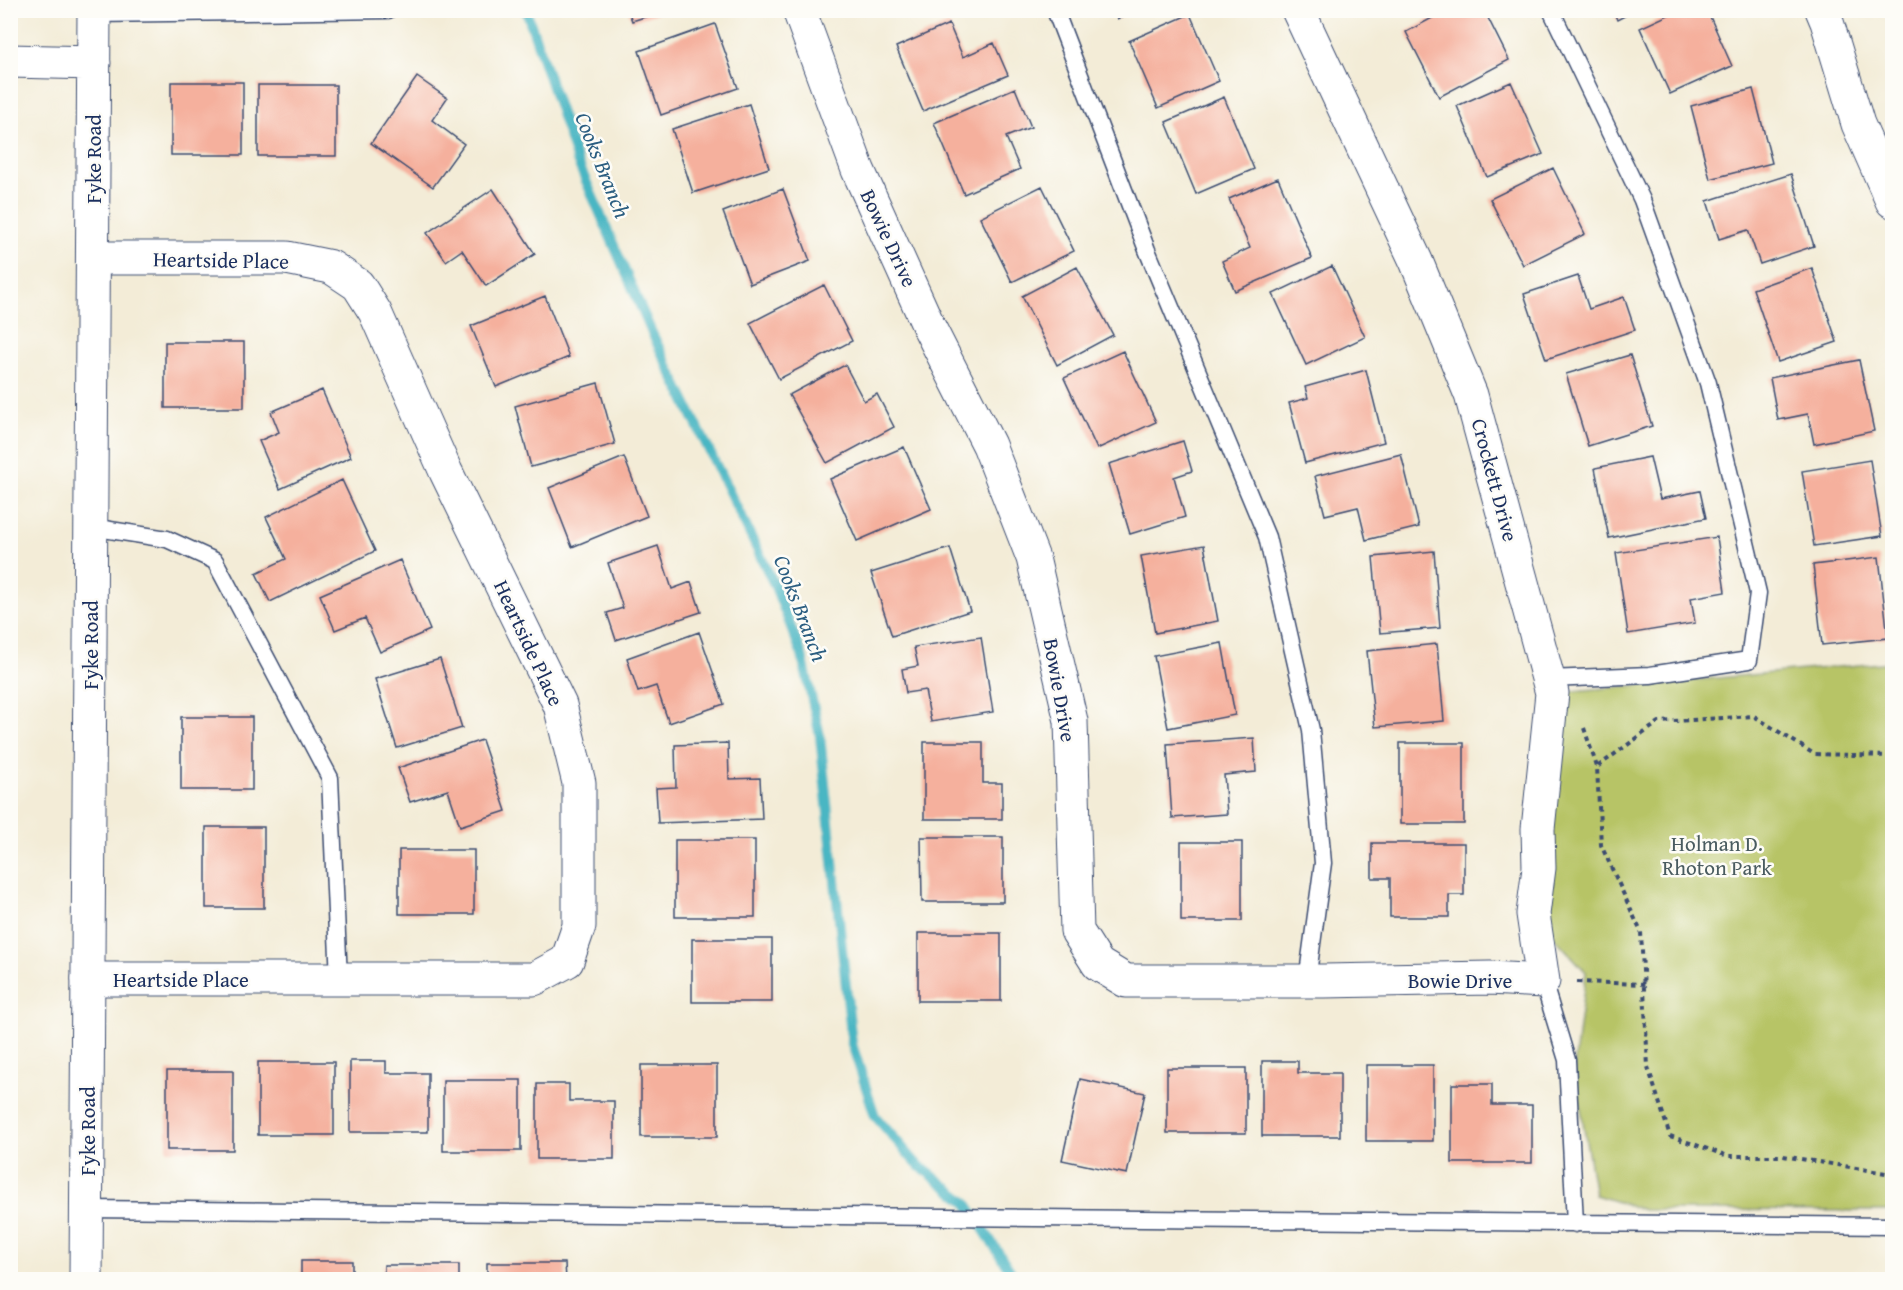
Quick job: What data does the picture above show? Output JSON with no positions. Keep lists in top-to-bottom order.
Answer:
{
  "streets": {
    "street": [
      "Fyke Road",
      "Bowie Drive",
      "Heartside Place",
      "Crockett Drive"
    ]
  },
  "crossings": [
    ["Fyke Road", "Heartside Place"],
    ["Bowie Drive", "Crockett Drive"]
  ],
  "water": ["Cooks Branch"],
  "parks": ["Holman D. Rhoton Park"]
}
